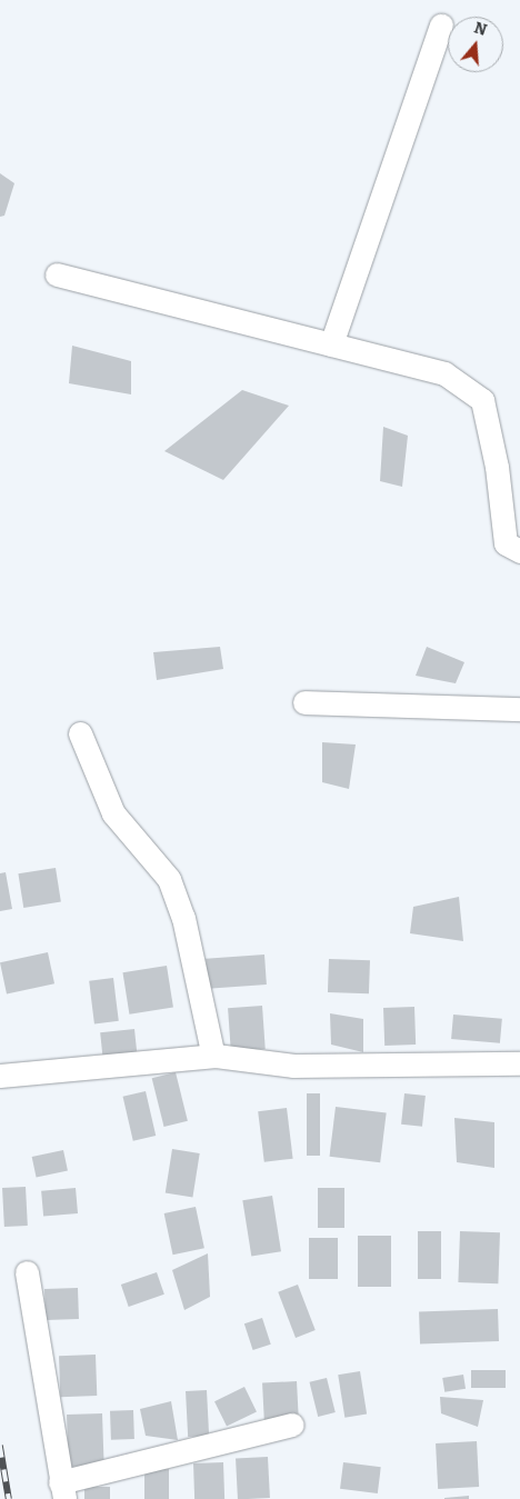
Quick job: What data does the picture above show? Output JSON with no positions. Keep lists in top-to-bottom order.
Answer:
{
  "north": "top"
}
